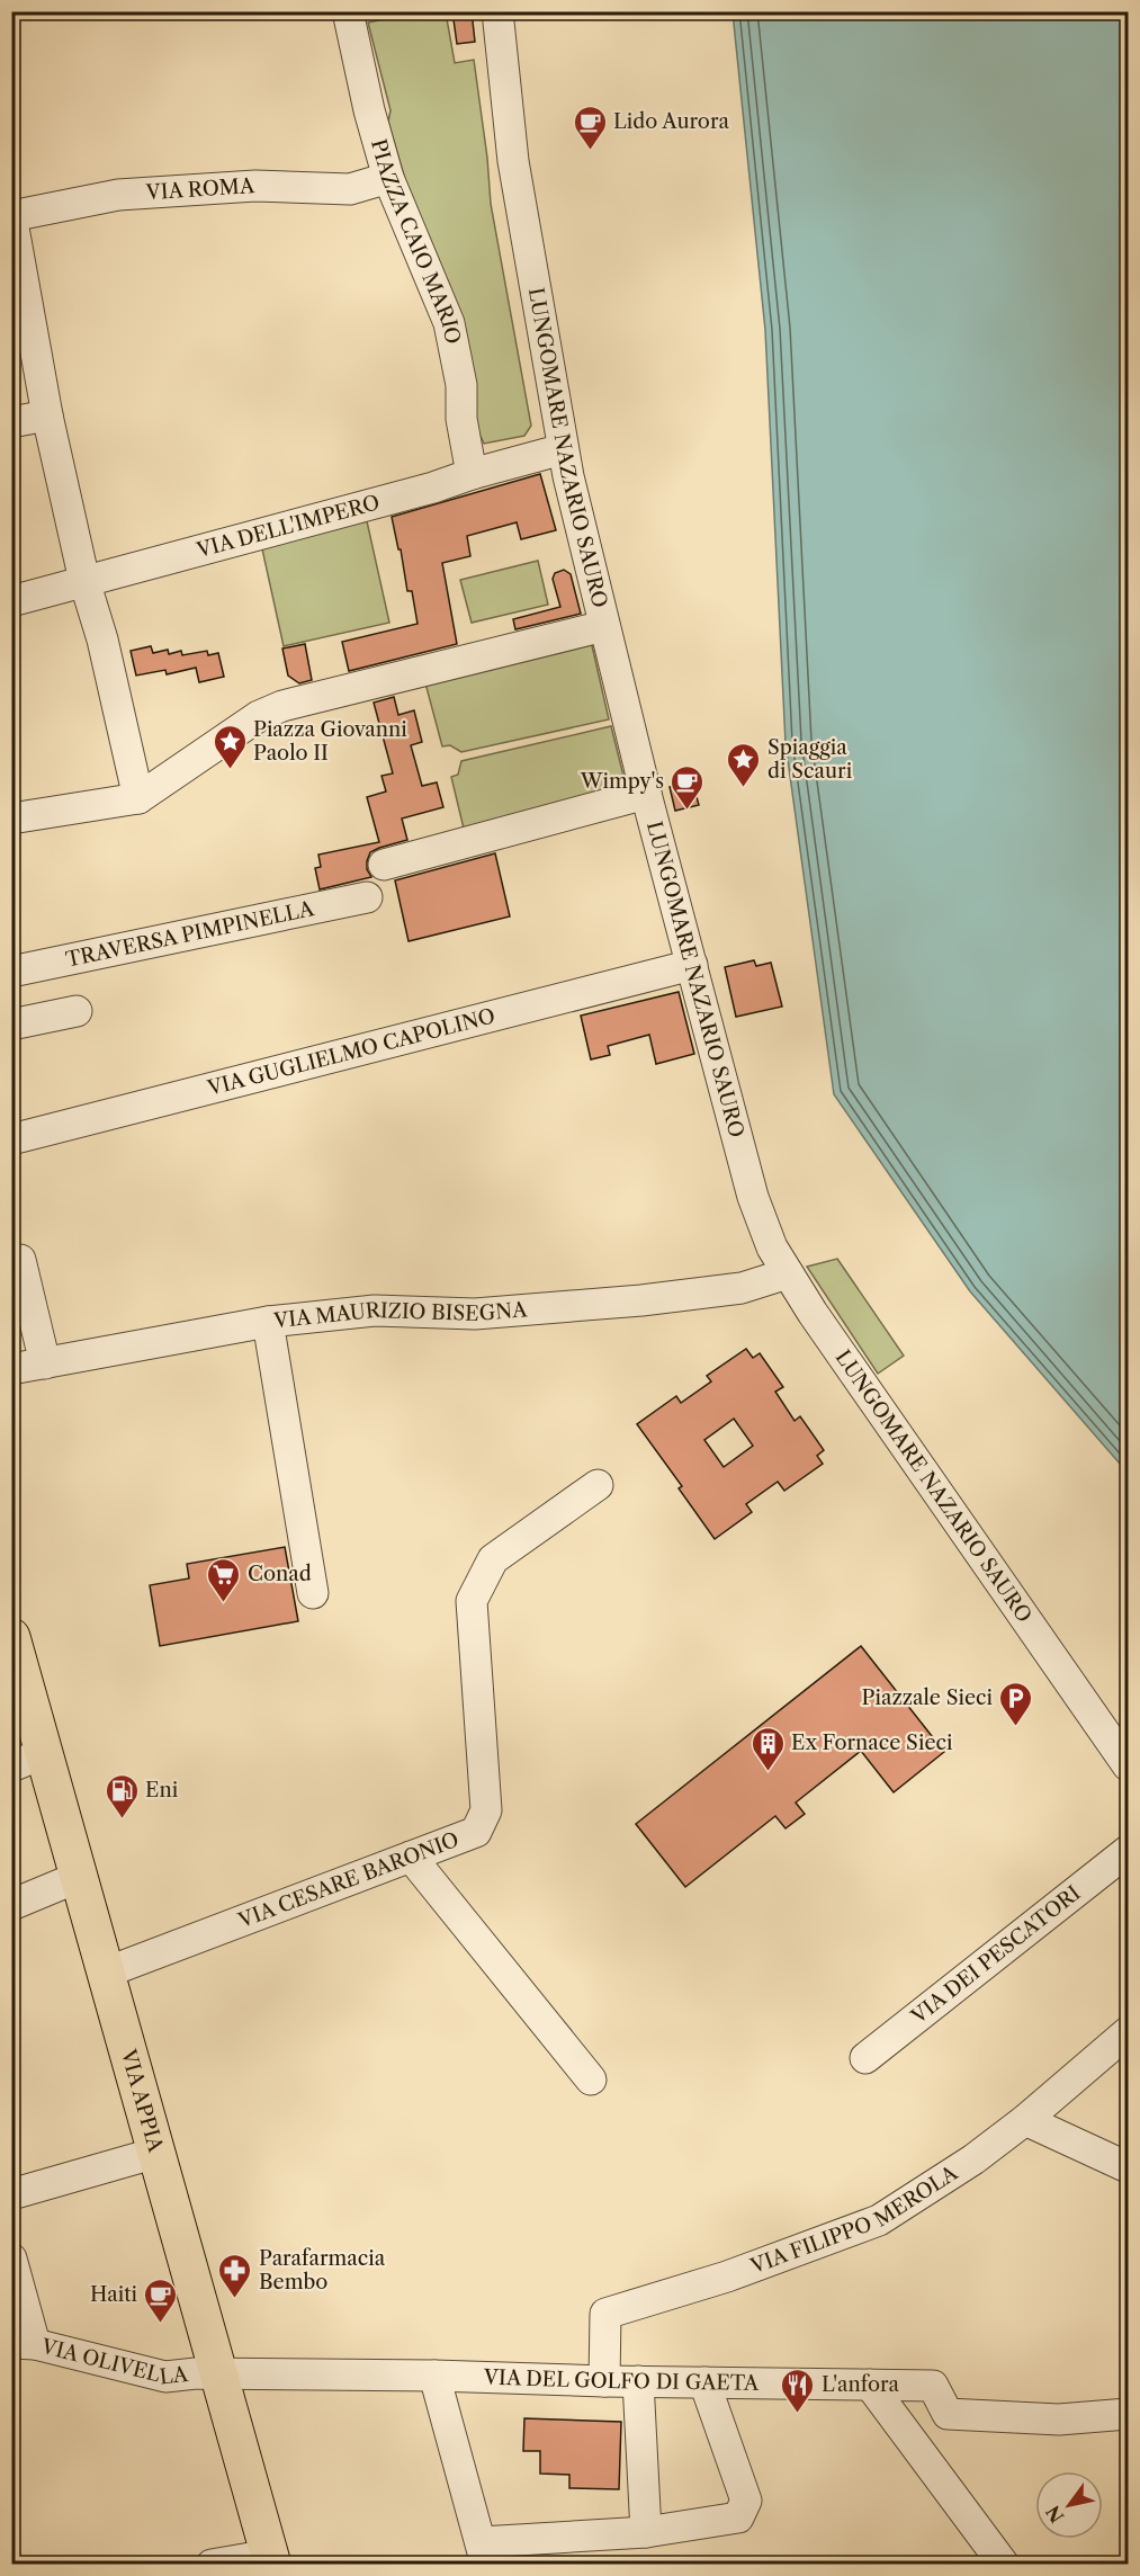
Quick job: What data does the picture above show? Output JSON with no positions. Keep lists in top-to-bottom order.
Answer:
{
  "streets": {
    "main road": ["VIA APPIA"],
    "street": [
      "VIA ROMA",
      "PIAZZA CAIO MARIO",
      "LUNGOMARE NAZARIO SAURO",
      "VIA DELL'IMPERO",
      "TRAVERSA PIMPINELLA",
      "VIA GUGLIELMO CAPOLINO",
      "VIA MAURIZIO BISEGNA",
      "VIA CESARE BARONIO",
      "VIA DEI PESCATORI",
      "VIA FILIPPO MEROLA",
      "VIA OLIVELLA",
      "VIA DEL GOLFO DI GAETA"
    ]
  },
  "crossings": [
    ["VIA ROMA", "PIAZZA CAIO MARIO"],
    ["PIAZZA CAIO MARIO", "VIA DELL'IMPERO"],
    ["LUNGOMARE NAZARIO SAURO", "VIA DELL'IMPERO"],
    ["LUNGOMARE NAZARIO SAURO", "VIA GUGLIELMO CAPOLINO"],
    ["LUNGOMARE NAZARIO SAURO", "VIA MAURIZIO BISEGNA"],
    ["VIA CESARE BARONIO", "VIA APPIA"],
    ["VIA APPIA", "VIA OLIVELLA"],
    ["VIA APPIA", "VIA DEL GOLFO DI GAETA"],
    ["VIA FILIPPO MEROLA", "VIA DEL GOLFO DI GAETA"],
    ["VIA OLIVELLA", "VIA DEL GOLFO DI GAETA"]
  ],
  "places": {
    "cafe": ["Lido Aurora", "Wimpy's", "Haiti"],
    "place": ["Piazza Giovanni Paolo II", "Spiaggia di Scauri"],
    "supermarket": ["Conad"],
    "parking": ["Piazzale Sieci"],
    "building": ["Ex Fornace Sieci"],
    "fuel station": ["Eni"],
    "pharmacy": ["Parafarmacia Bembo"],
    "restaurant": ["L'anfora"]
  },
  "north": "bottom left"
}
